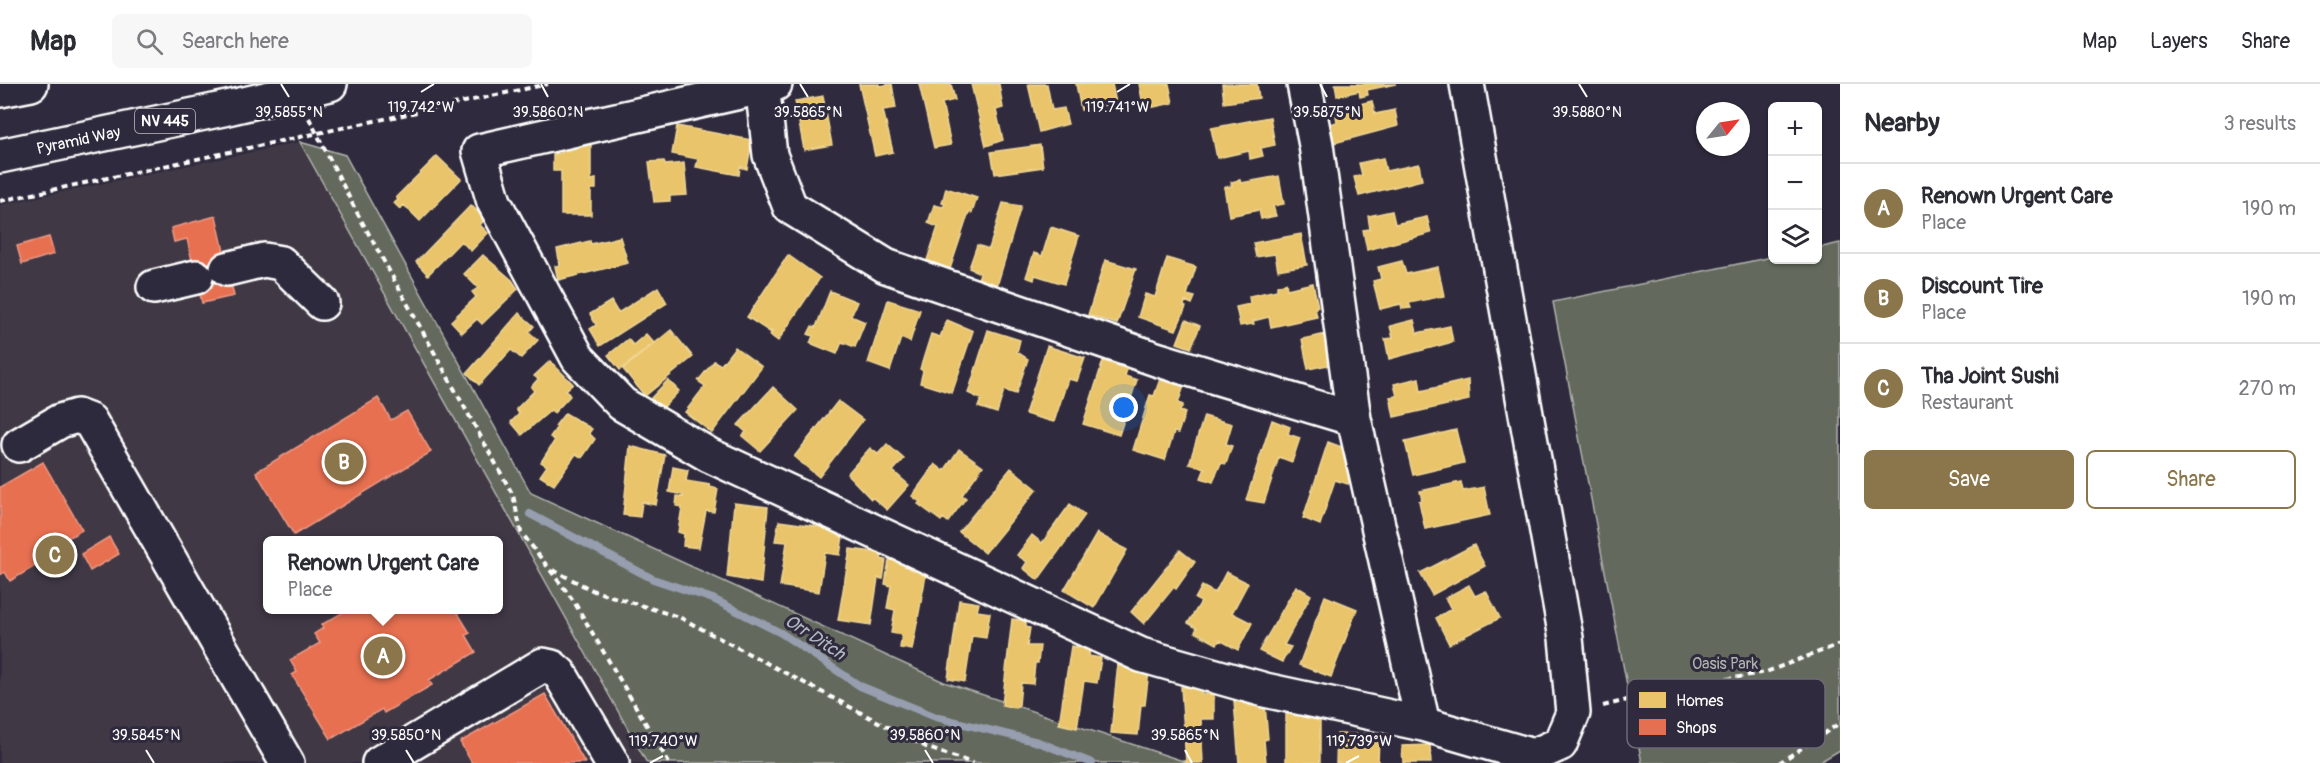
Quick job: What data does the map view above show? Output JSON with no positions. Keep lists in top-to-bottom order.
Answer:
{
  "streets": {
    "main road": ["NV 445", "Pyramid Way"]
  },
  "water": ["Orr Ditch"],
  "parks": ["Oasis Park"],
  "legend": ["Homes", "Shops"],
  "north": "top right",
  "page": {
    "header": "Map",
    "search": "Search here",
    "nav": ["Map", "Layers", "Share"],
    "heading": ["Nearby", "3 results"],
    "map_buttons": ["+", "−"],
    "list": [
      {
        "mark": "A",
        "name": "Renown Urgent Care",
        "note": "Place",
        "value": "190 m"
      },
      {
        "mark": "B",
        "name": "Discount Tire",
        "note": "Place",
        "value": "190 m"
      },
      {
        "mark": "C",
        "name": "Tha Joint Sushi",
        "note": "Restaurant",
        "value": "270 m"
      }
    ],
    "buttons": ["Save", "Share"],
    "pins": ["B", "C", "A"],
    "popup": ["Renown Urgent Care", "Place"]
  },
  "coordinates": [
    "119.741°W",
    "119.742°W",
    "39.5875°N",
    "39.5880°N",
    "39.5855°N",
    "39.5860°N",
    "39.5865°N",
    "39.5845°N",
    "39.5850°N",
    "119.740°W",
    "119.739°W"
  ]
}
